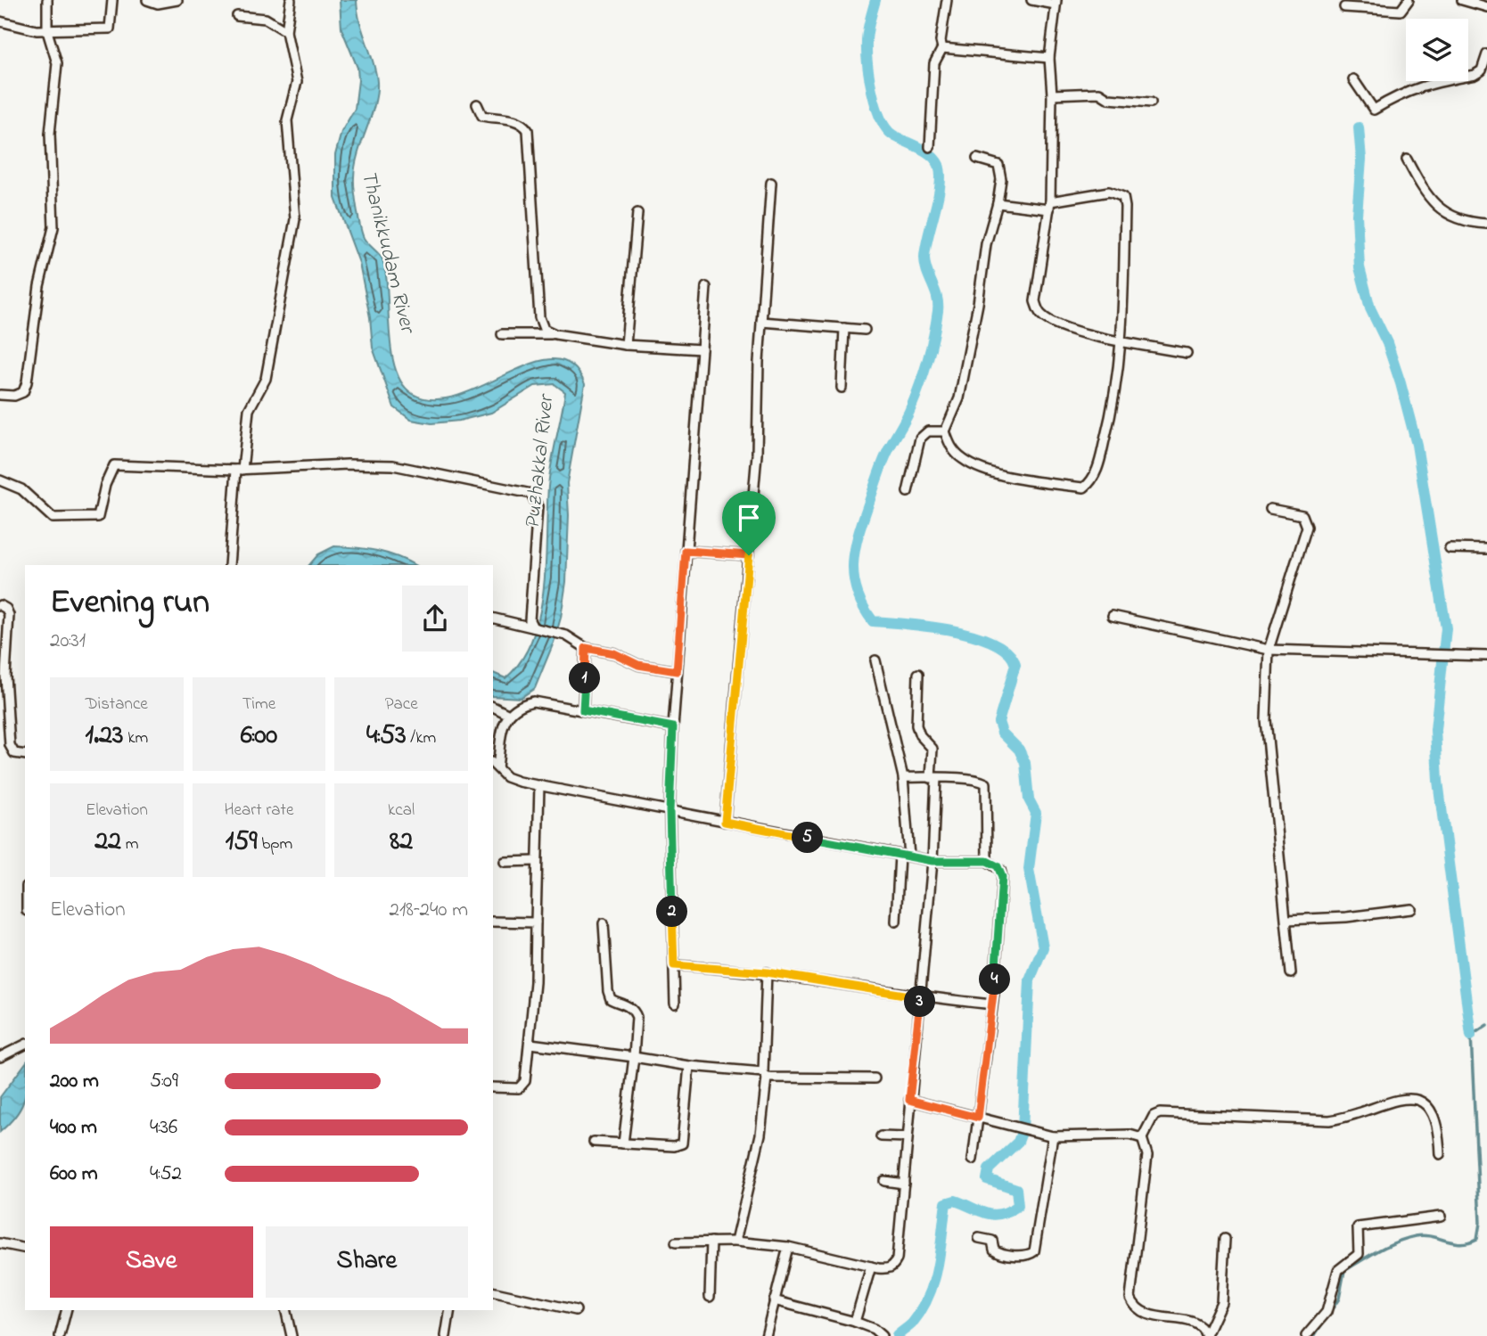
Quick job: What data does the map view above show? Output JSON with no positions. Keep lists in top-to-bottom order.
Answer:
{
  "water": ["Thanikkudam River", "Puzhakkal River"],
  "page": {
    "heading": ["Evening run", "20:31"],
    "pins": [
      "1",
      "5",
      "2",
      "4",
      "3"
    ],
    "stats": [
      ["Distance", "1.23 km"],
      ["Time", "6:00"],
      ["Pace", "4:53 /km"],
      ["Elevation", "22 m"],
      ["Heart rate", "159 bpm"],
      ["kcal", "82"]
    ],
    "chart": ["Elevation", "218–240 m"],
    "list": [
      {
        "name": "200 m",
        "note": "5:09"
      },
      {
        "name": "400 m",
        "note": "4:36"
      },
      {
        "name": "600 m",
        "note": "4:52"
      }
    ],
    "buttons": ["Save", "Share"]
  }
}
